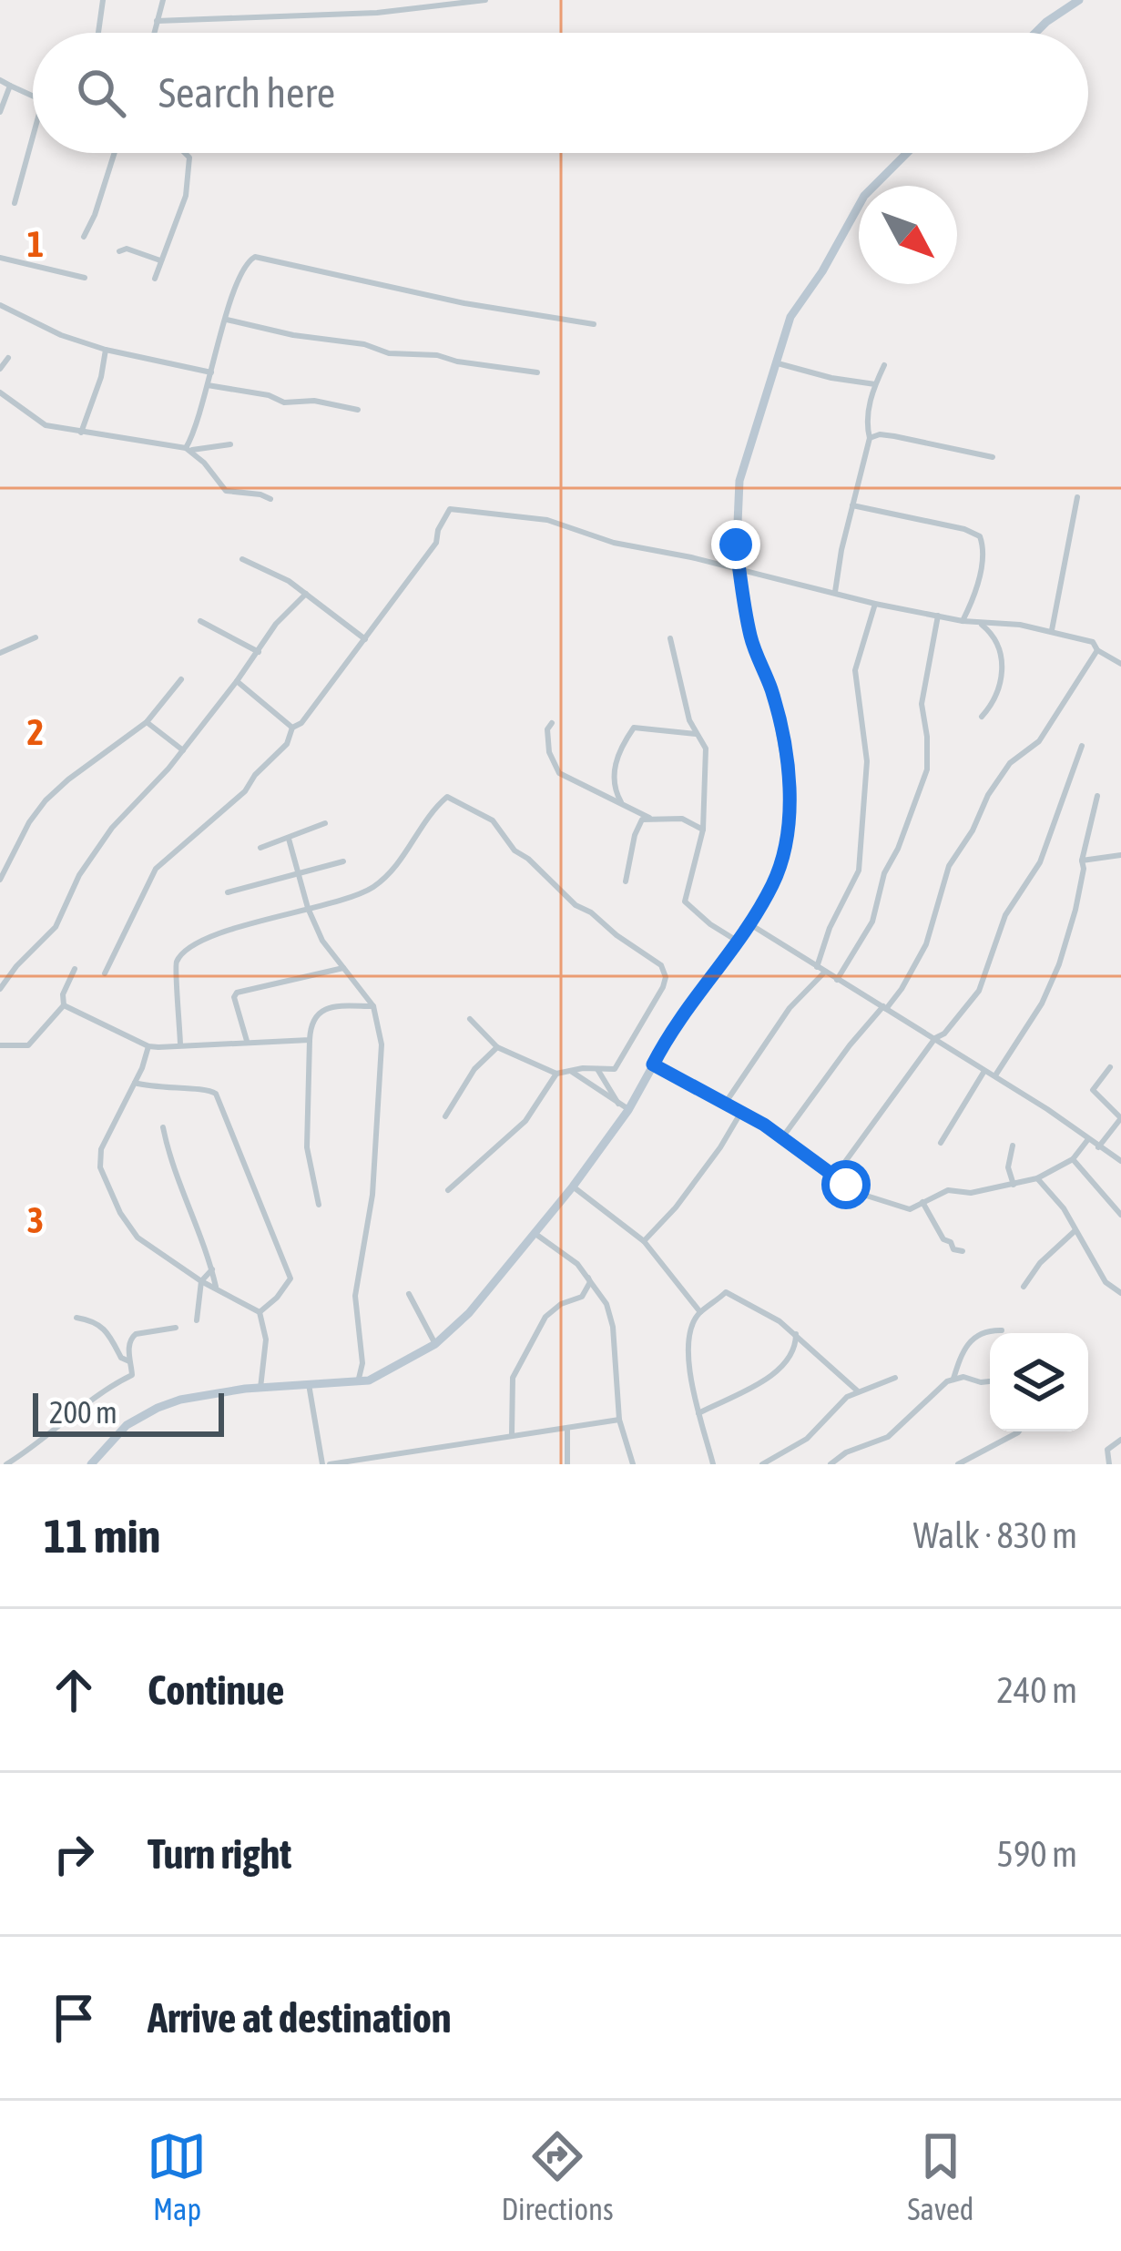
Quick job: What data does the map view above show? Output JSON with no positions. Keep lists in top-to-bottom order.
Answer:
{
  "scale_bar": "200 m",
  "north": "bottom right",
  "page": {
    "search": "Search here",
    "scale": "200 m",
    "heading": ["11 min", "Walk · 830 m"],
    "list": [
      ["Continue", "240 m"],
      ["Turn right", "590 m"],
      "Arrive at destination"
    ],
    "nav": ["Map", "Directions", "Saved"]
  },
  "grid": {
    "rows": ["1", "2", "3"]
  }
}
